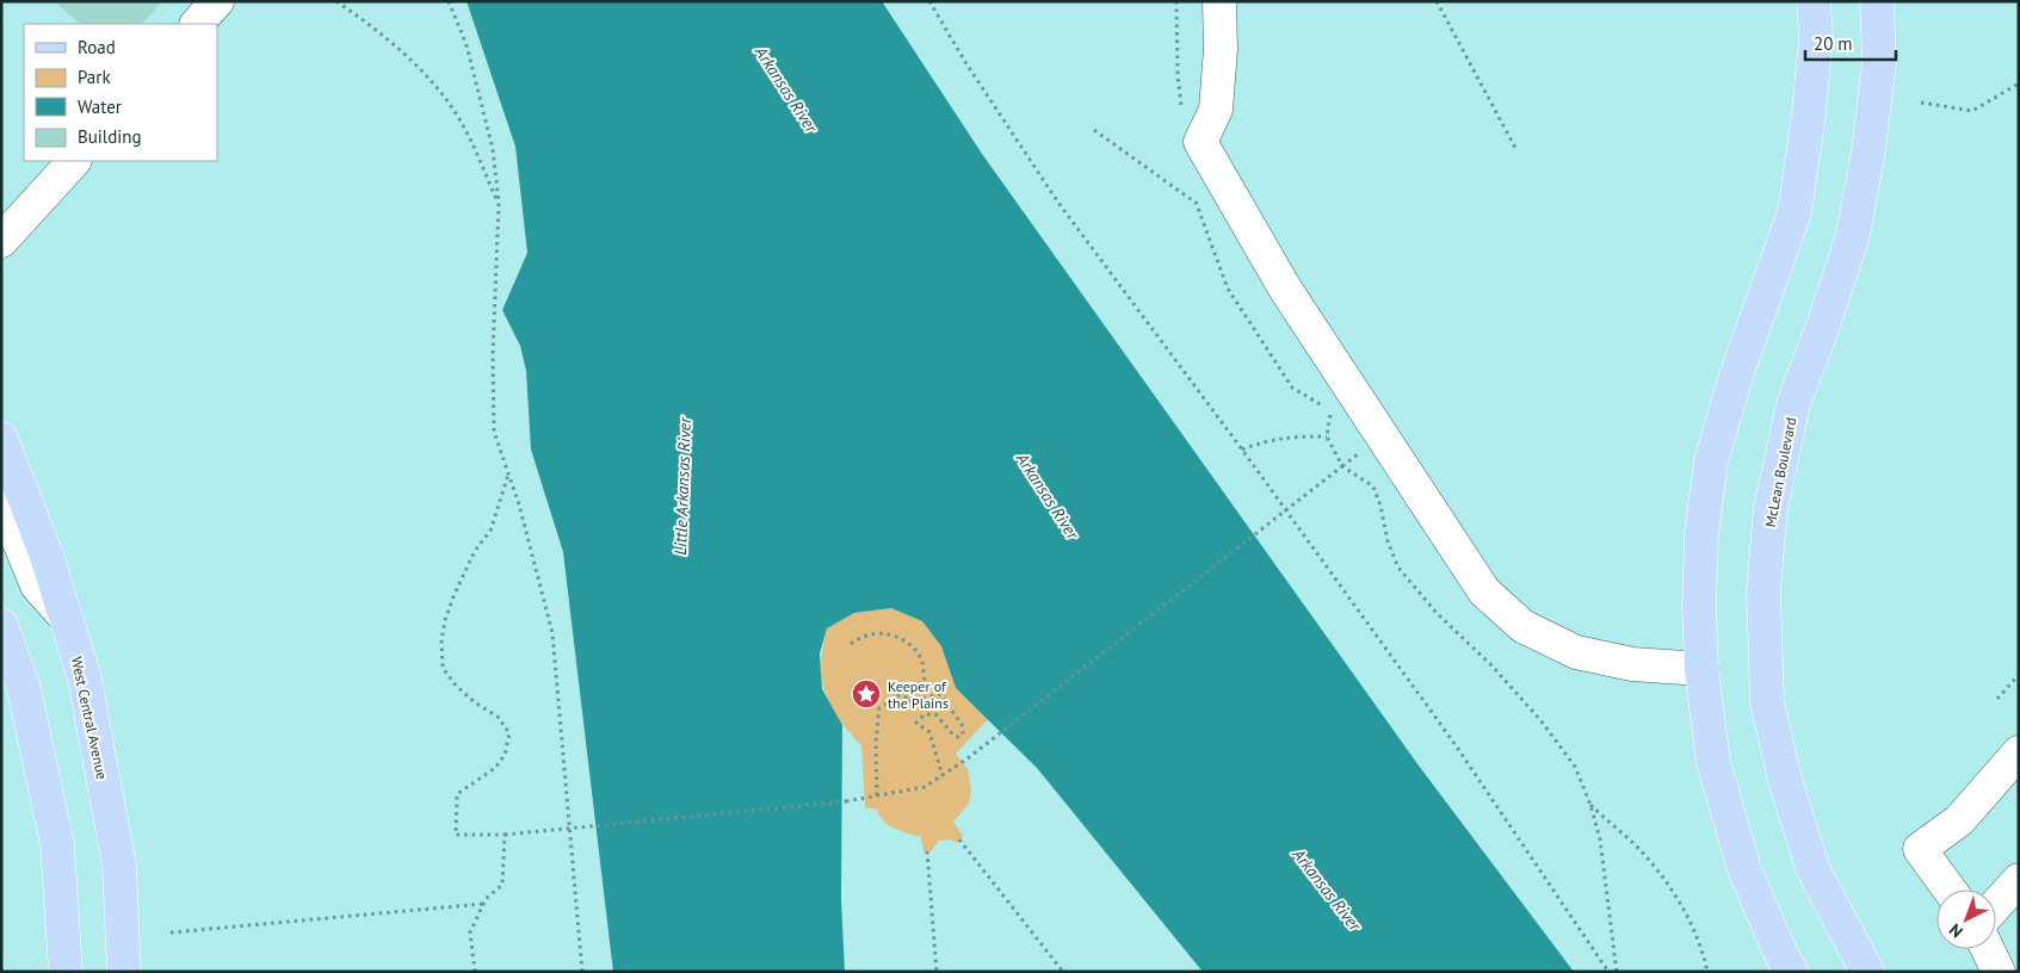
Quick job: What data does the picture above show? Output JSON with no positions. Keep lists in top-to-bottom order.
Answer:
{
  "streets": {
    "main road": ["McLean Boulevard", "West Central Avenue"]
  },
  "water": ["Arkansas River", "Little Arkansas River"],
  "places": {
    "place": ["Keeper of the Plains"]
  },
  "legend": [
    "Road",
    "Park",
    "Water",
    "Building"
  ],
  "scale_bar": "20 m",
  "north": "bottom left"
}
